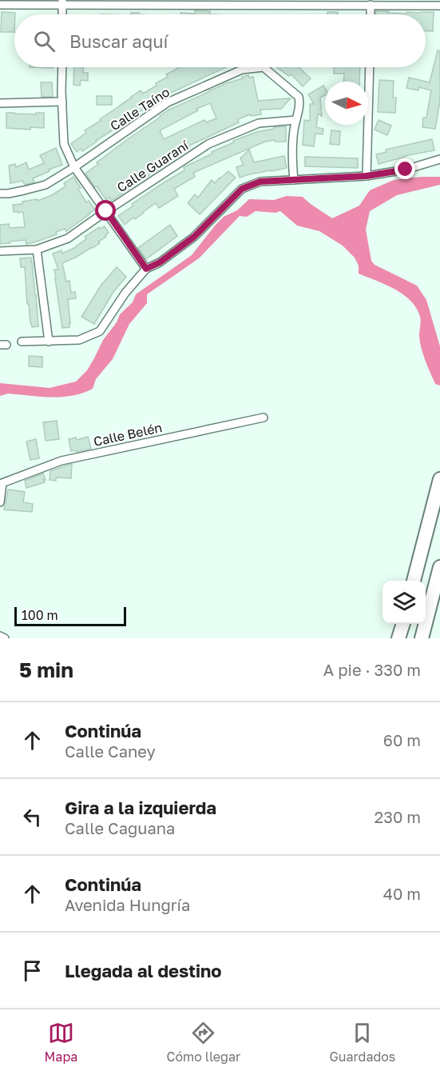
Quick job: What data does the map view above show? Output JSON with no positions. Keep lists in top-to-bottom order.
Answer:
{
  "streets": {
    "street": ["Calle Taíno", "Calle Guaraní", "Calle Belén"]
  },
  "crossings": [
    ["Calle Taíno", "Calle Guaraní"]
  ],
  "scale_bar": "100 m",
  "north": "right",
  "page": {
    "search": "Buscar aquí",
    "scale": "100 m",
    "heading": ["5 min", "A pie · 330 m"],
    "list": [
      ["Continúa", "Calle Caney", "60 m"],
      ["Gira a la izquierda", "Calle Caguana", "230 m"],
      ["Continúa", "Avenida Hungría", "40 m"],
      "Llegada al destino"
    ],
    "nav": ["Mapa", "Cómo llegar", "Guardados"]
  }
}
